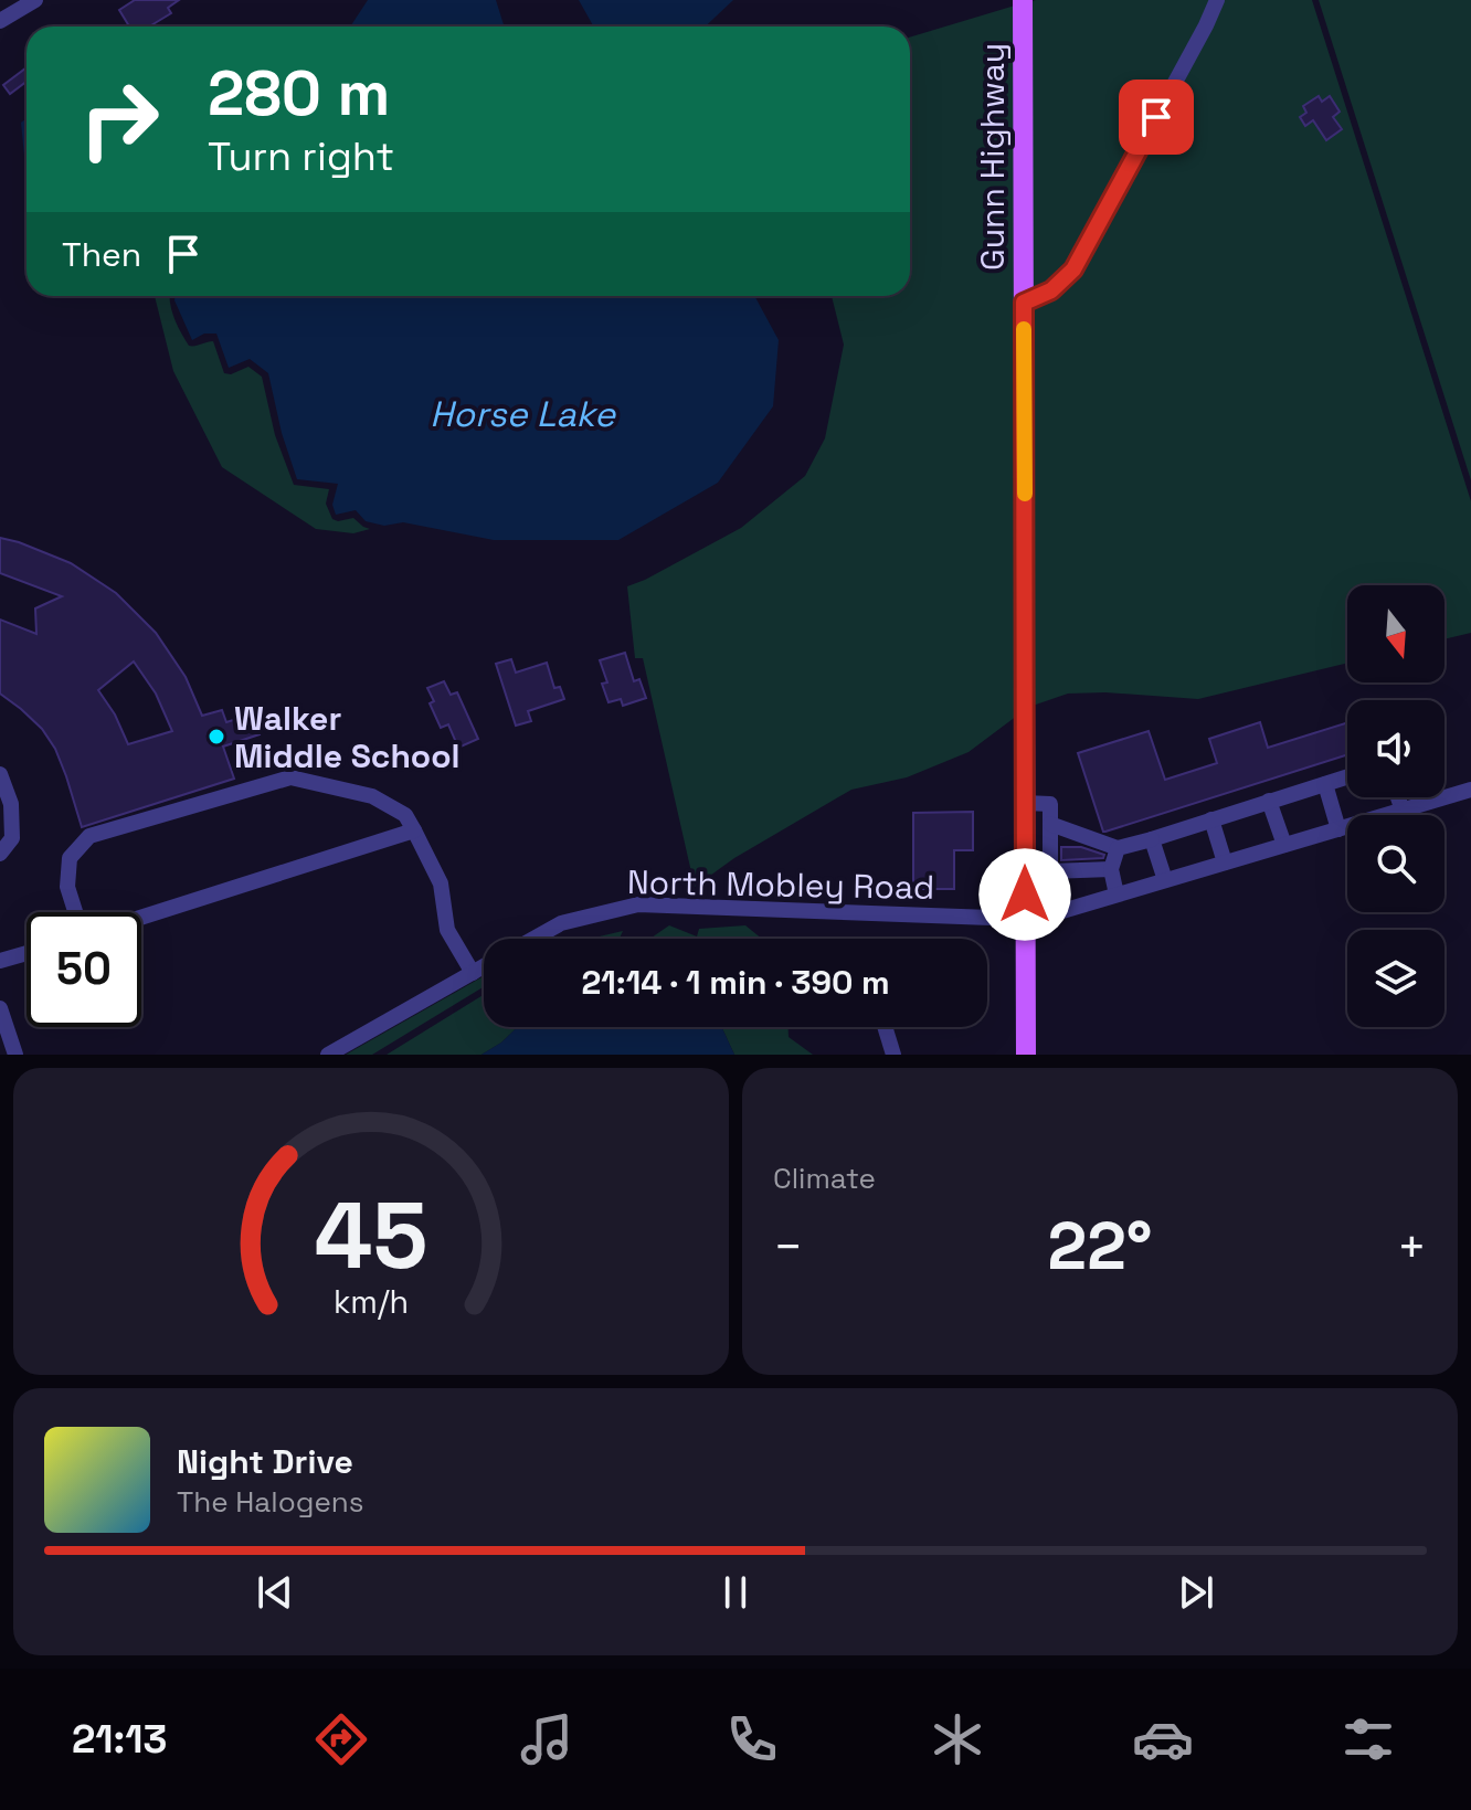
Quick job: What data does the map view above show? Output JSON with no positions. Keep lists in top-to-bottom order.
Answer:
{
  "streets": {
    "main road": ["Gunn Highway"],
    "street": ["North Mobley Road"]
  },
  "crossings": [
    ["Gunn Highway", "North Mobley Road"]
  ],
  "water": ["Horse Lake"],
  "places": ["Walker Middle School"],
  "north": "bottom",
  "page": {
    "turn": ["280 m", "Turn right"],
    "then": "Then",
    "limit": "50",
    "trip": "21:14 · 1 min · 390 m",
    "tile": "Climate",
    "heat": ["−", "22°", "+"],
    "song": ["Night Drive", "The Halogens"],
    "tabs": "21:13",
    "gauge": ["45", "km/h"]
  }
}
